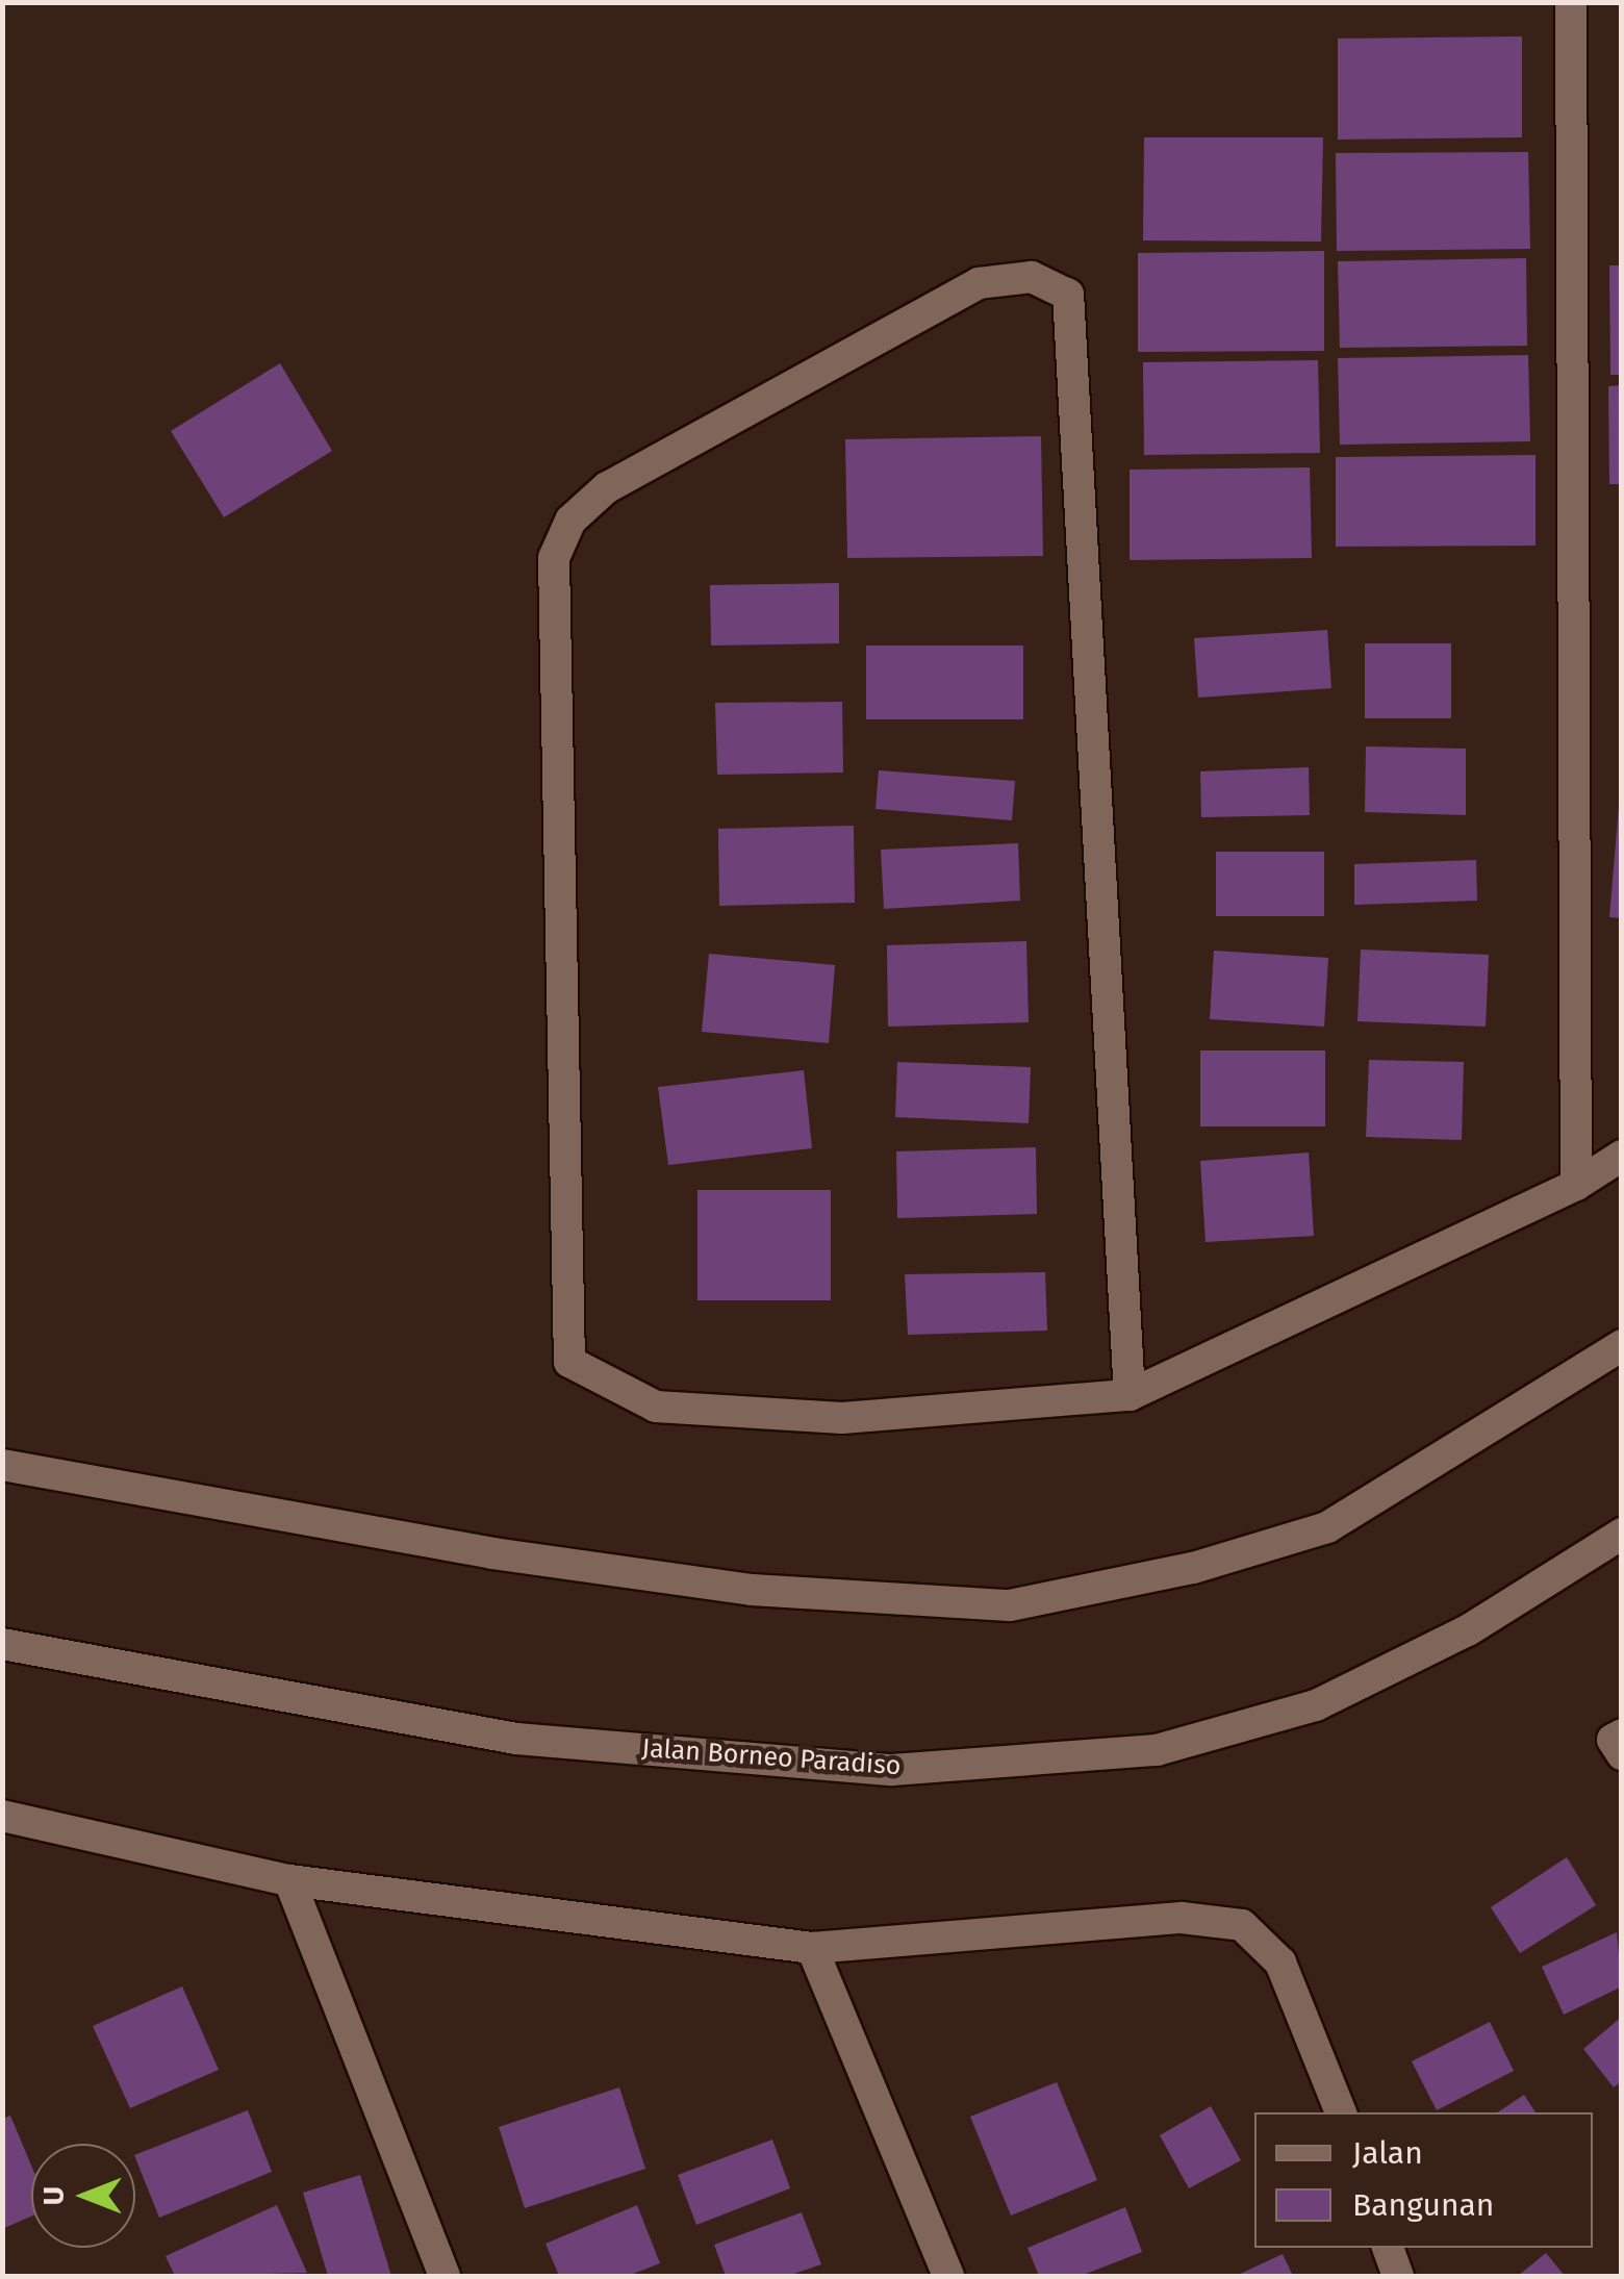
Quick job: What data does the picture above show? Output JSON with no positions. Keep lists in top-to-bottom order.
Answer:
{
  "streets": {
    "street": ["Jalan Borneo Paradiso"]
  },
  "legend": ["Jalan", "Bangunan"],
  "north": "left"
}
